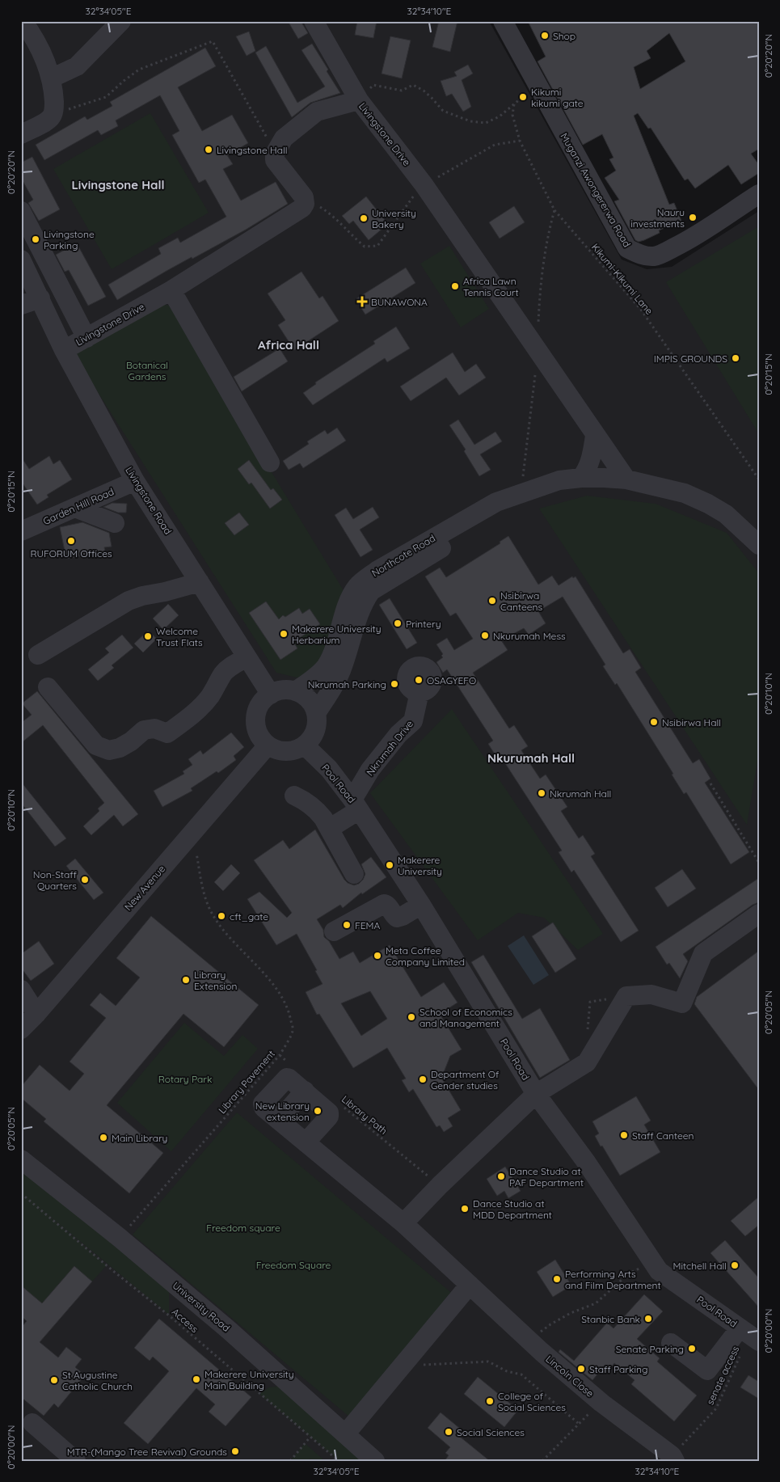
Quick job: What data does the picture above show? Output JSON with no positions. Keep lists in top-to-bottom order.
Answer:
{
  "streets": {
    "street": [
      "Livingstone Drive",
      "Muganzi Awongererwa Road",
      "Livingstone Road",
      "Garden Hill Road",
      "Northcote Road",
      "Nkrumah Drive",
      "Pool Road",
      "New Avenue",
      "University Road",
      "Lincoln Close"
    ],
    "path": [
      "Kikumi-Kikumi Lane",
      "Library Pavement",
      "Library Path",
      "Access",
      "senate access"
    ]
  },
  "crossings": [
    ["Livingstone Drive", "Livingstone Road"],
    ["Livingstone Drive", "Northcote Road"],
    ["Livingstone Road", "Garden Hill Road"],
    ["Livingstone Road", "Northcote Road"],
    ["Livingstone Road", "Pool Road"],
    ["Livingstone Road", "New Avenue"],
    ["Northcote Road", "Pool Road"],
    ["Northcote Road", "New Avenue"],
    ["Nkrumah Drive", "Pool Road"],
    ["Pool Road", "New Avenue"],
    ["New Avenue", "Library Pavement"],
    ["Library Pavement", "University Road"],
    ["senate access", "Lincoln Close"]
  ],
  "districts": ["Livingstone Hall", "Africa Hall", "Nkurumah Hall"],
  "parks": [
    "Botanical Gardens",
    "Rotary Park",
    "Freedom square",
    "Freedom Square"
  ],
  "places": {
    "other": [
      "Shop",
      "Kikumi kikumi gate",
      "Livingstone Hall",
      "Nauru investments",
      "University Bakery",
      "Livingstone Parking",
      "Africa Lawn Tennis Court",
      "IMPIS GROUNDS",
      "RUFORUM Offices",
      "Nsibirwa Canteens",
      "Printery",
      "Makerere University Herbarium",
      "Nkurumah Mess",
      "Welcome Trust Flats",
      "OSAGYEFO",
      "Nkrumah Parking",
      "Nsibirwa Hall",
      "Nkrumah Hall",
      "Makerere University",
      "Non-Staff Quarters",
      "cft_gate",
      "FEMA",
      "Meta Coffee Company Limited",
      "Library Extension",
      "School of Economics and Management",
      "Department Of Gender studies",
      "New Library extension",
      "Staff Canteen",
      "Main Library",
      "Dance Studio at PAF Department",
      "Dance Studio at MDD Department",
      "Mitchell Hall",
      "Performing Arts and Film Department",
      "Stanbic Bank",
      "Senate Parking",
      "Staff Parking",
      "Makerere University Main Building",
      "St Augustine Catholic Church",
      "College of Social Sciences",
      "Social Sciences",
      "MTR-(Mango Tree Revival) Grounds"
    ],
    "health": ["BUNAWONA"]
  },
  "coordinates": [
    "32°34'05\"E",
    "32°34'10\"E",
    "0°20'20\"N",
    "0°20'15\"N",
    "0°20'10\"N",
    "0°20'05\"N",
    "0°20'00\"N"
  ]
}
